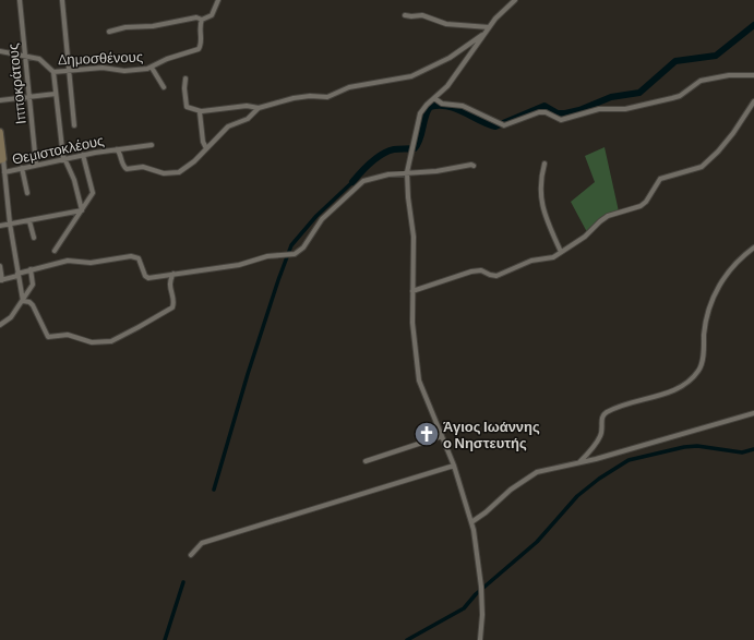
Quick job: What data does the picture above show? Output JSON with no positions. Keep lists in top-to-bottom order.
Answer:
{
  "streets": {
    "street": ["Δημοσθένους", "Ιπποκράτους", "Θεμιστοκλέους"]
  },
  "crossings": [
    ["Δημοσθένους", "Ιπποκράτους"],
    ["Ιπποκράτους", "Θεμιστοκλέους"]
  ],
  "places": {
    "church": ["Άγιος Ιωάννης ο Νηστευτής"]
  }
}
